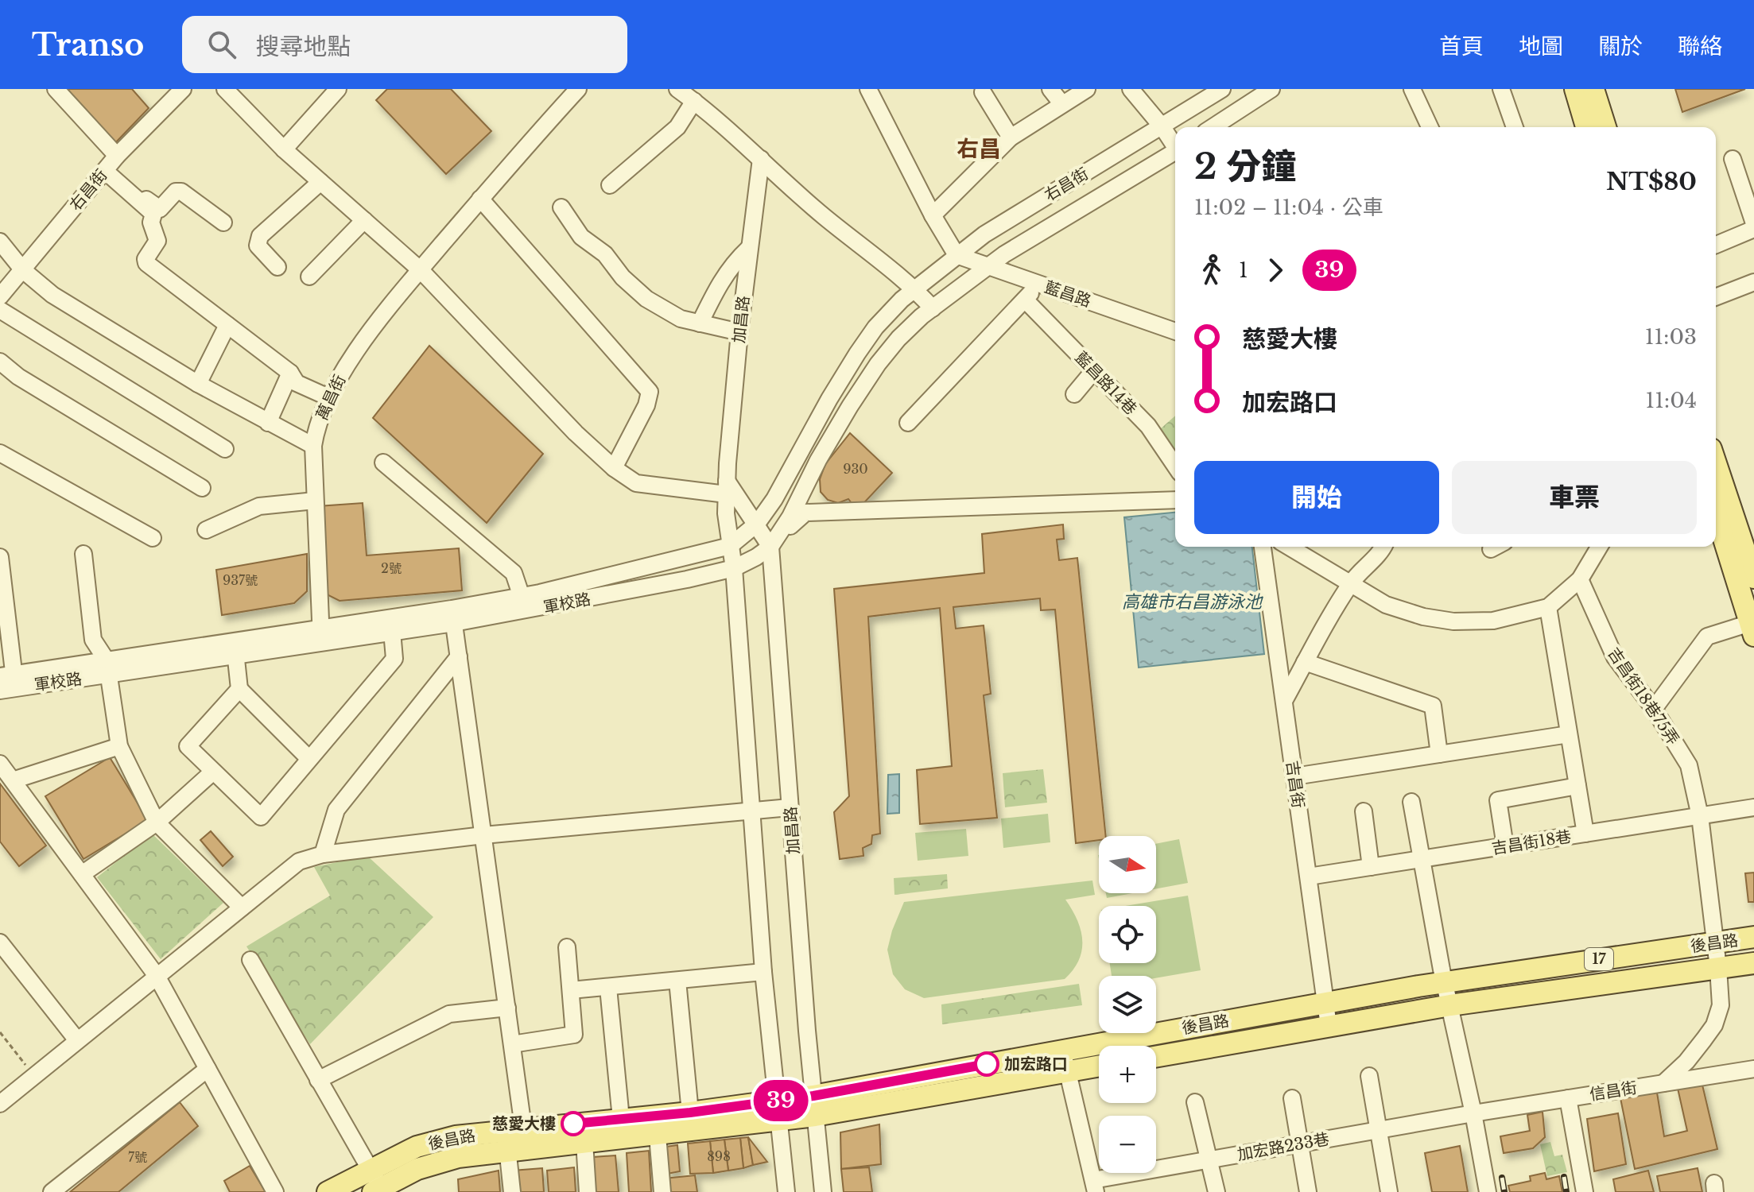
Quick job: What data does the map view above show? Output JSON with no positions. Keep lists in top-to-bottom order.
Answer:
{
  "streets": {
    "main road": ["後昌路", "17"],
    "street": [
      "右昌街",
      "藍昌路",
      "加昌路",
      "藍昌路14巷",
      "萬昌街",
      "軍校路",
      "吉昌街18巷75弄",
      "吉昌街",
      "吉昌街18巷",
      "信昌街",
      "加宏路233巷"
    ]
  },
  "crossings": [
    ["右昌街", "藍昌路"],
    ["右昌街", "軍校路"],
    ["藍昌路", "軍校路"],
    ["加昌路", "軍校路"],
    ["加昌路", "後昌路"],
    ["萬昌街", "軍校路"],
    ["吉昌街18巷75弄", "吉昌街18巷"],
    ["吉昌街18巷75弄", "後昌路"],
    ["吉昌街18巷75弄", "信昌街"],
    ["吉昌街", "吉昌街18巷"],
    ["吉昌街", "後昌路"],
    ["信昌街", "加宏路233巷"]
  ],
  "districts": ["右昌"],
  "water": ["高雄市右昌游泳池"],
  "places": ["加宏路口", "慈愛大樓"],
  "lines": ["bus line 39"],
  "house_numbers": [
    "930",
    "2號",
    "937號",
    "898",
    "7號"
  ],
  "north": "right",
  "page": {
    "header": "Transo",
    "search": "搜尋地點",
    "nav": [
      "首頁",
      "地圖",
      "關於",
      "聯絡"
    ],
    "on_map": "39",
    "heading": ["2 分鐘", "11:02 – 11:04 · 公車", "NT$80"],
    "legs": ["1", "39"],
    "list": [
      {
        "name": "慈愛大樓",
        "value": "11:03"
      },
      {
        "name": "加宏路口",
        "value": "11:04"
      }
    ],
    "buttons": ["開始", "車票"],
    "map_buttons": ["+", "−"]
  }
}
